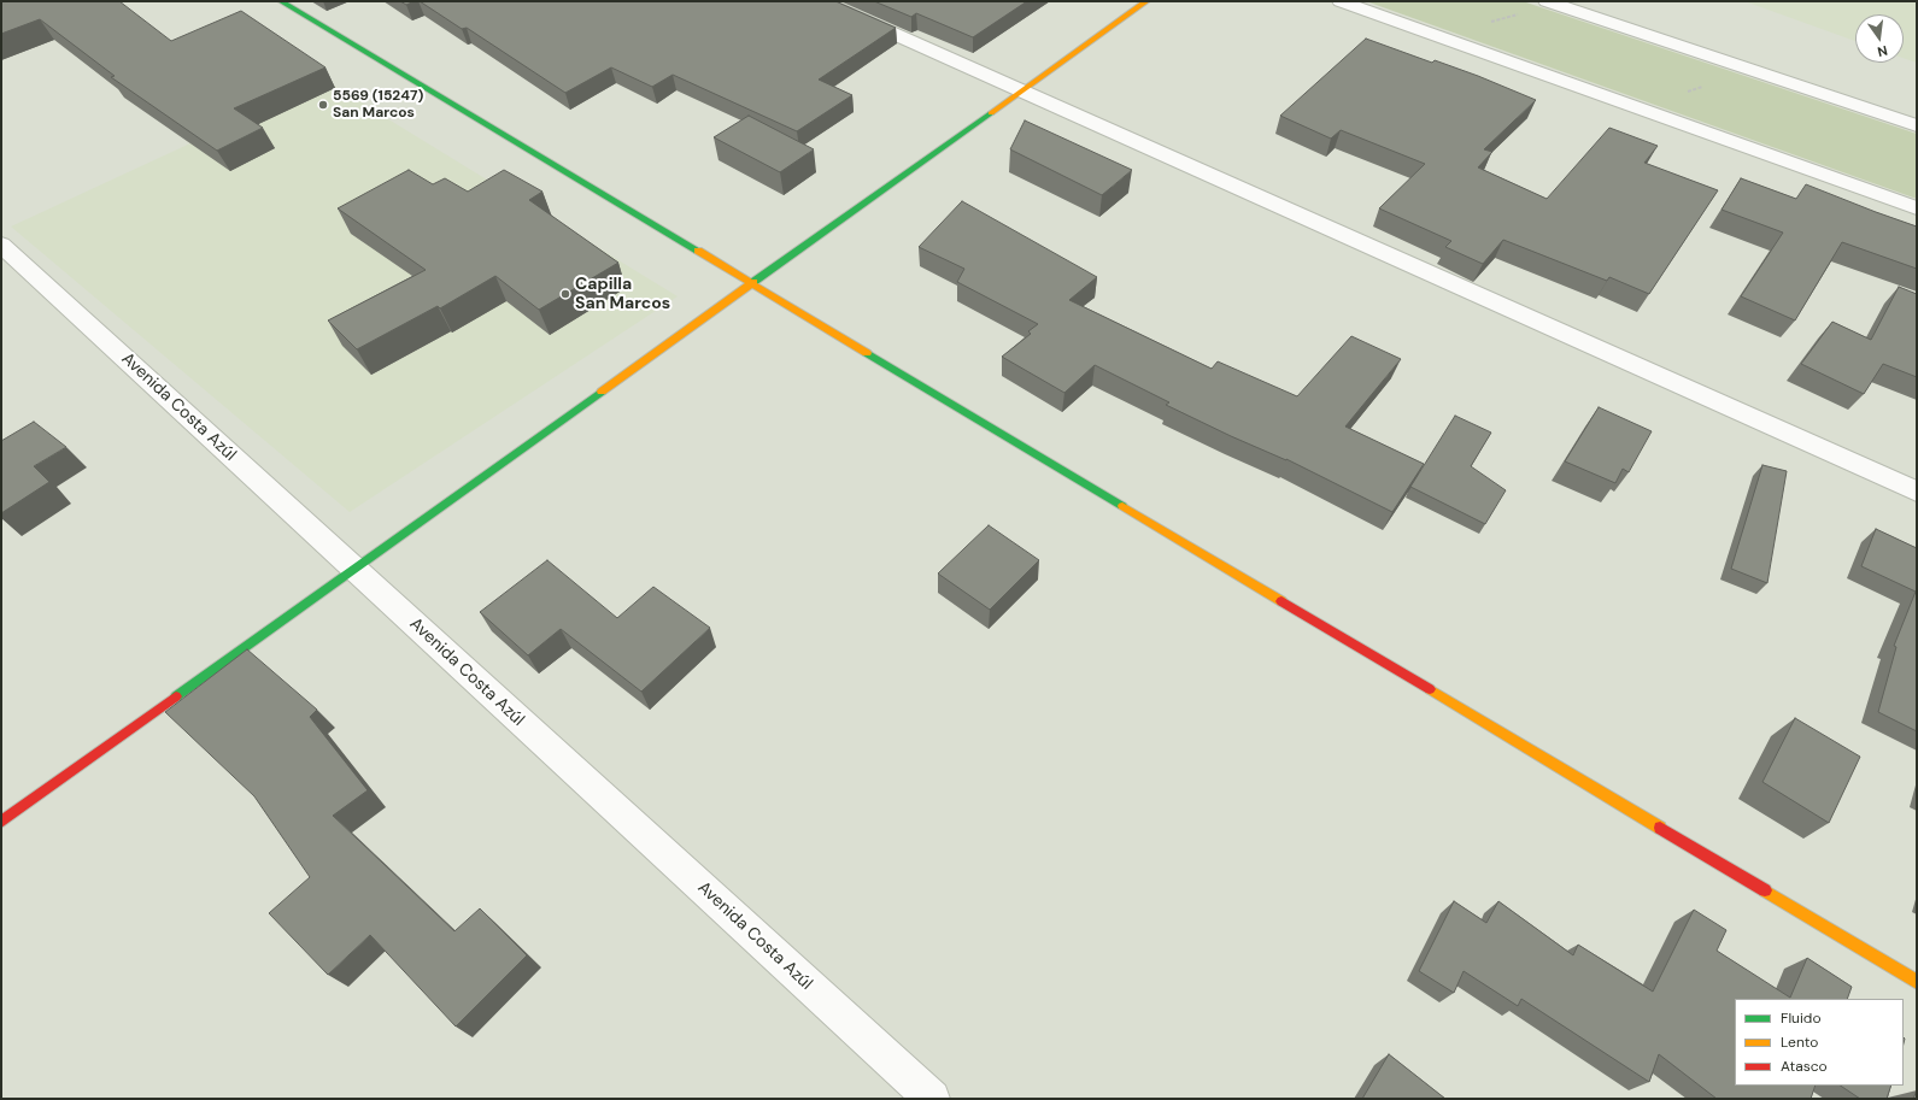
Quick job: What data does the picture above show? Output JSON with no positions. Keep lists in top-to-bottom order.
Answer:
{
  "streets": {
    "street": ["Avenida Costa Azúl"]
  },
  "places": ["5569 (15247) San Marcos", "Capilla San Marcos"],
  "legend": ["Fluido", "Lento", "Atasco"],
  "north": "bottom"
}
